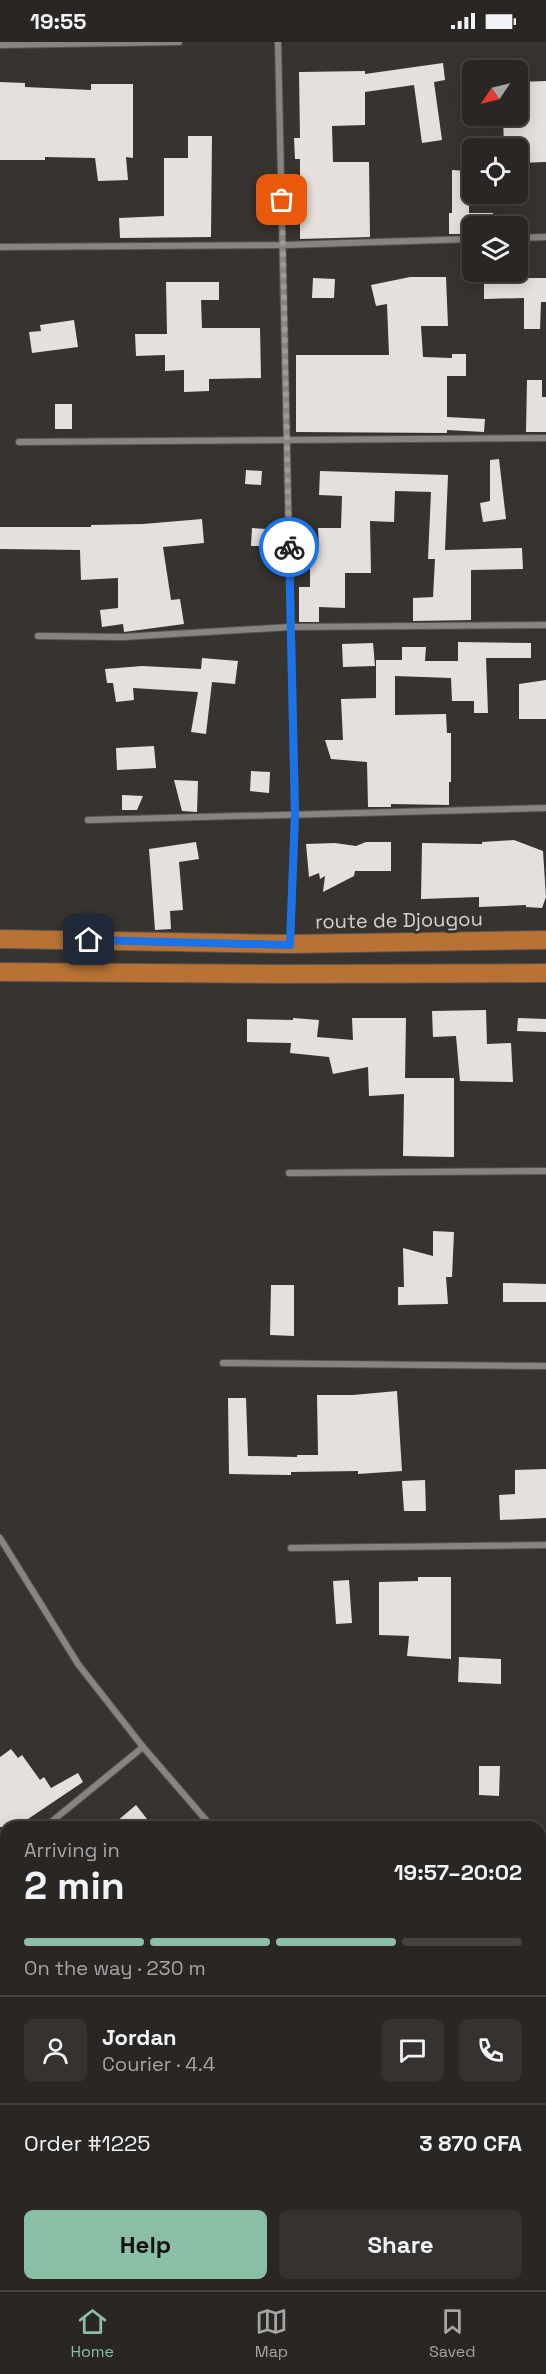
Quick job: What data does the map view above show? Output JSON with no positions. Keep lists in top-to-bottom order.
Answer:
{
  "streets": {
    "highway": ["route de Djougou"]
  },
  "north": "bottom left",
  "page": {
    "status": "19:55",
    "heading": ["2 min", "Arriving in", "19:57–20:02"],
    "panel": [
      "Jordan",
      "Courier · 4.4",
      "Order #1225",
      "3 870 CFA"
    ],
    "bar": "On the way · 230 m",
    "buttons": ["Help", "Share"],
    "tabs": ["Home", "Map", "Saved"]
  }
}
